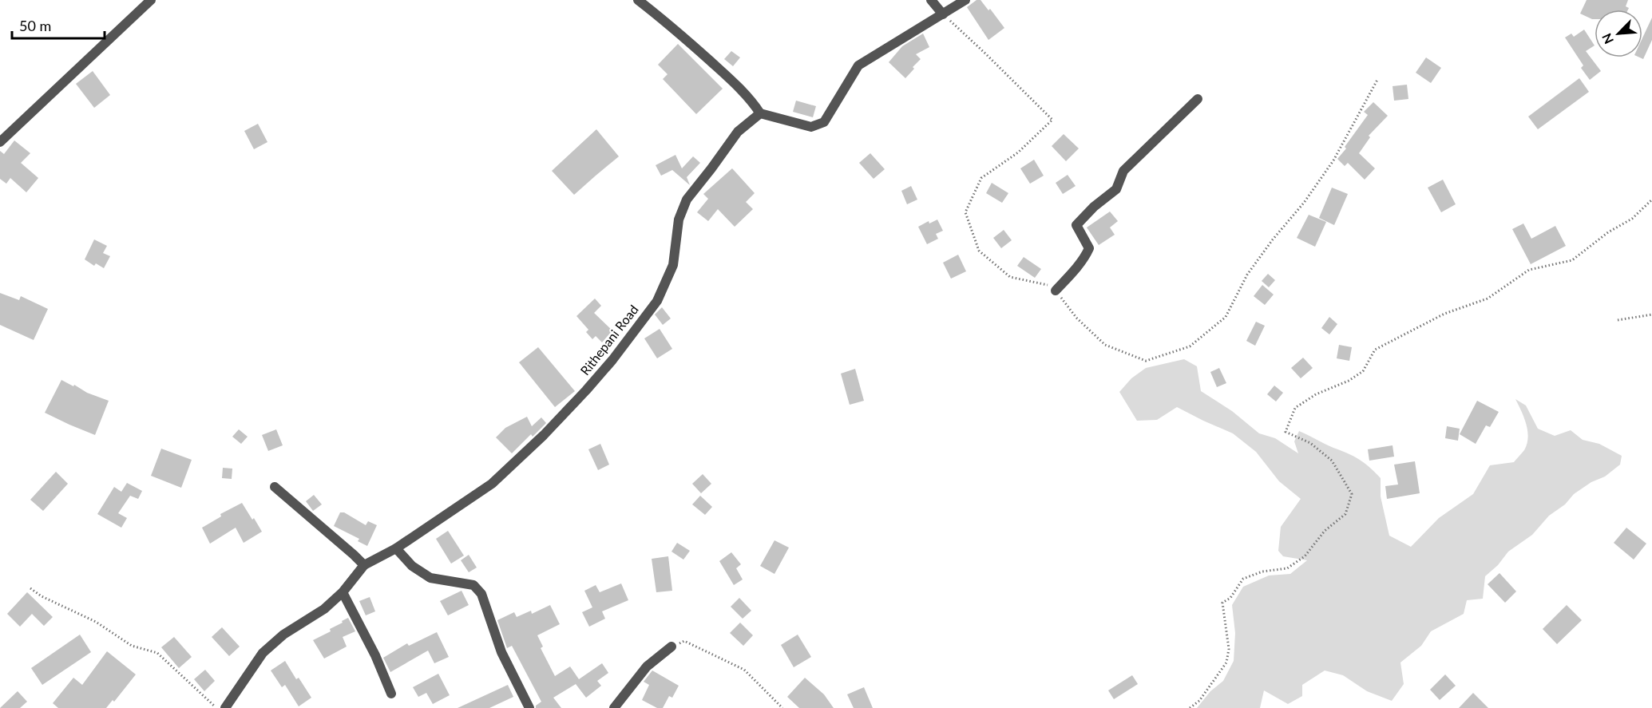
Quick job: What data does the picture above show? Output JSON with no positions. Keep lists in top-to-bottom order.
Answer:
{
  "streets": {
    "street": ["Rithepani Road"]
  },
  "scale_bar": "50 m",
  "north": "bottom left"
}
